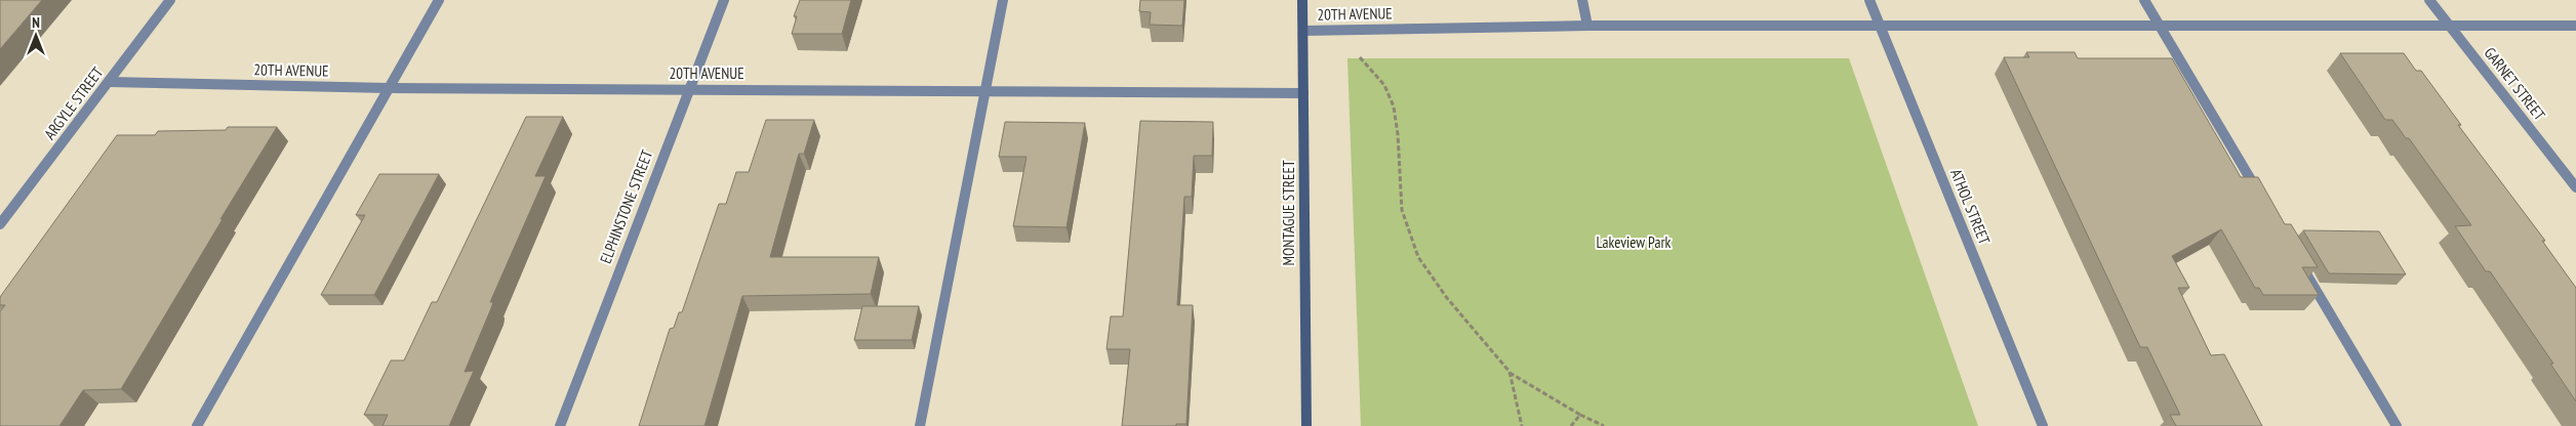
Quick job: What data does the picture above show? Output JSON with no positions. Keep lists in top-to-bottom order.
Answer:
{
  "streets": {
    "street": [
      "20TH AVENUE",
      "GARNET STREET",
      "ARGYLE STREET",
      "ELPHINSTONE STREET",
      "ATHOL STREET",
      "MONTAGUE STREET"
    ]
  },
  "crossings": [
    ["20TH AVENUE", "GARNET STREET"],
    ["20TH AVENUE", "ARGYLE STREET"],
    ["20TH AVENUE", "ELPHINSTONE STREET"],
    ["20TH AVENUE", "ATHOL STREET"],
    ["20TH AVENUE", "MONTAGUE STREET"]
  ],
  "parks": ["Lakeview Park"],
  "north": "top"
}
